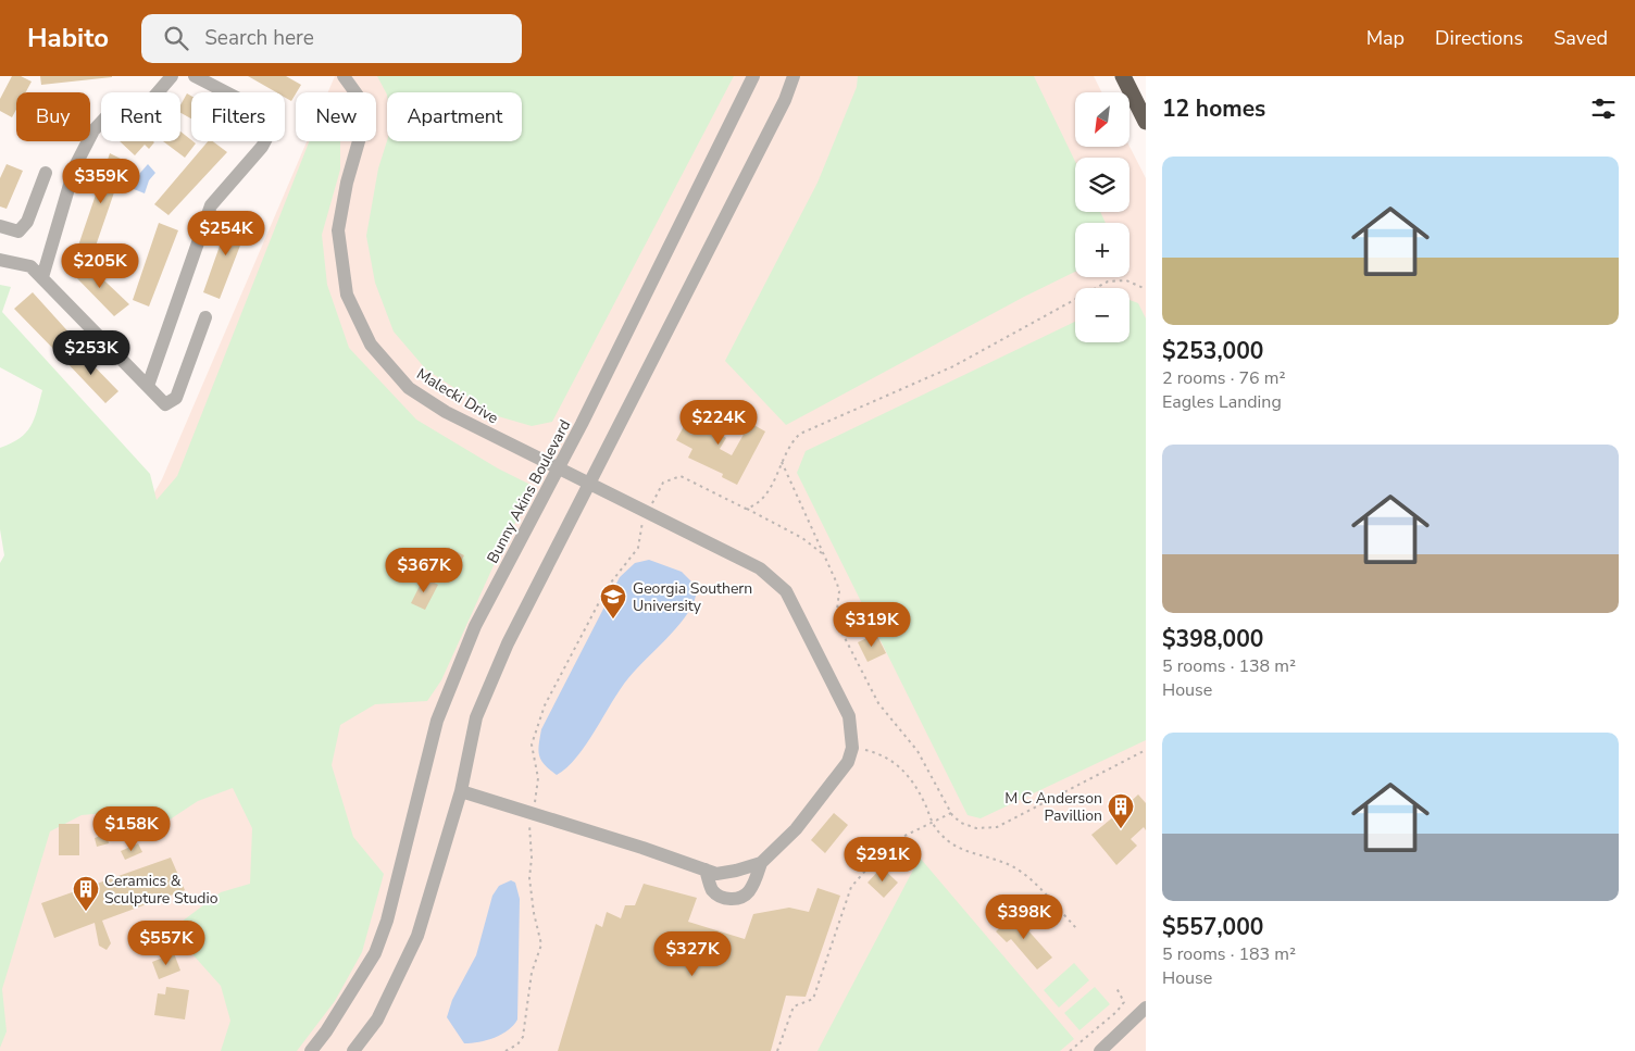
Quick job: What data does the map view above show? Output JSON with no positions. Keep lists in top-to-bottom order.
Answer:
{
  "streets": {
    "street": ["Malecki Drive", "Bunny Akins Boulevard"]
  },
  "crossings": [
    ["Malecki Drive", "Bunny Akins Boulevard"]
  ],
  "places": {
    "school or university": ["Georgia Southern University"],
    "building": ["M C Anderson Pavillion", "Ceramics & Sculpture Studio"]
  },
  "north": "bottom left",
  "page": {
    "header": "Habito",
    "search": "Search here",
    "nav": ["Map", "Directions", "Saved"],
    "heading": "12 homes",
    "map_buttons": ["+", "−"],
    "chip": [
      "Buy",
      "Rent",
      "Filters",
      "New",
      "Apartment"
    ],
    "list": [
      {
        "name": "$253,000",
        "note": "2 rooms · 76 m² · Eagles Landing"
      },
      {
        "name": "$398,000",
        "note": "5 rooms · 138 m² · House"
      },
      {
        "name": "$557,000",
        "note": "5 rooms · 183 m² · House"
      }
    ],
    "price": [
      "$359K",
      "$254K",
      "$205K",
      "$253K",
      "$224K",
      "$367K",
      "$319K",
      "$158K",
      "$291K",
      "$398K",
      "$557K",
      "$327K"
    ]
  }
}
